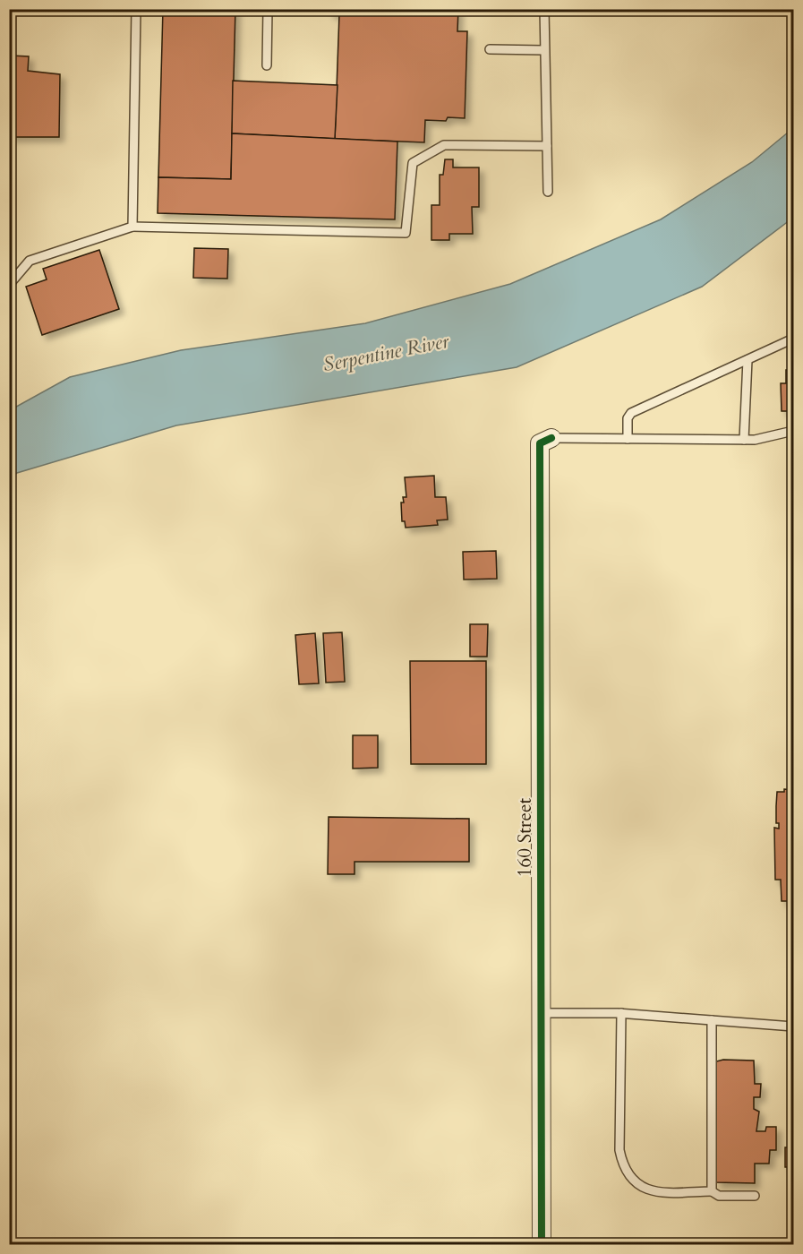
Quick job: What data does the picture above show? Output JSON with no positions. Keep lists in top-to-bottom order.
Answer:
{
  "streets": {
    "street": ["160 Street"]
  },
  "water": ["Serpentine River"]
}
